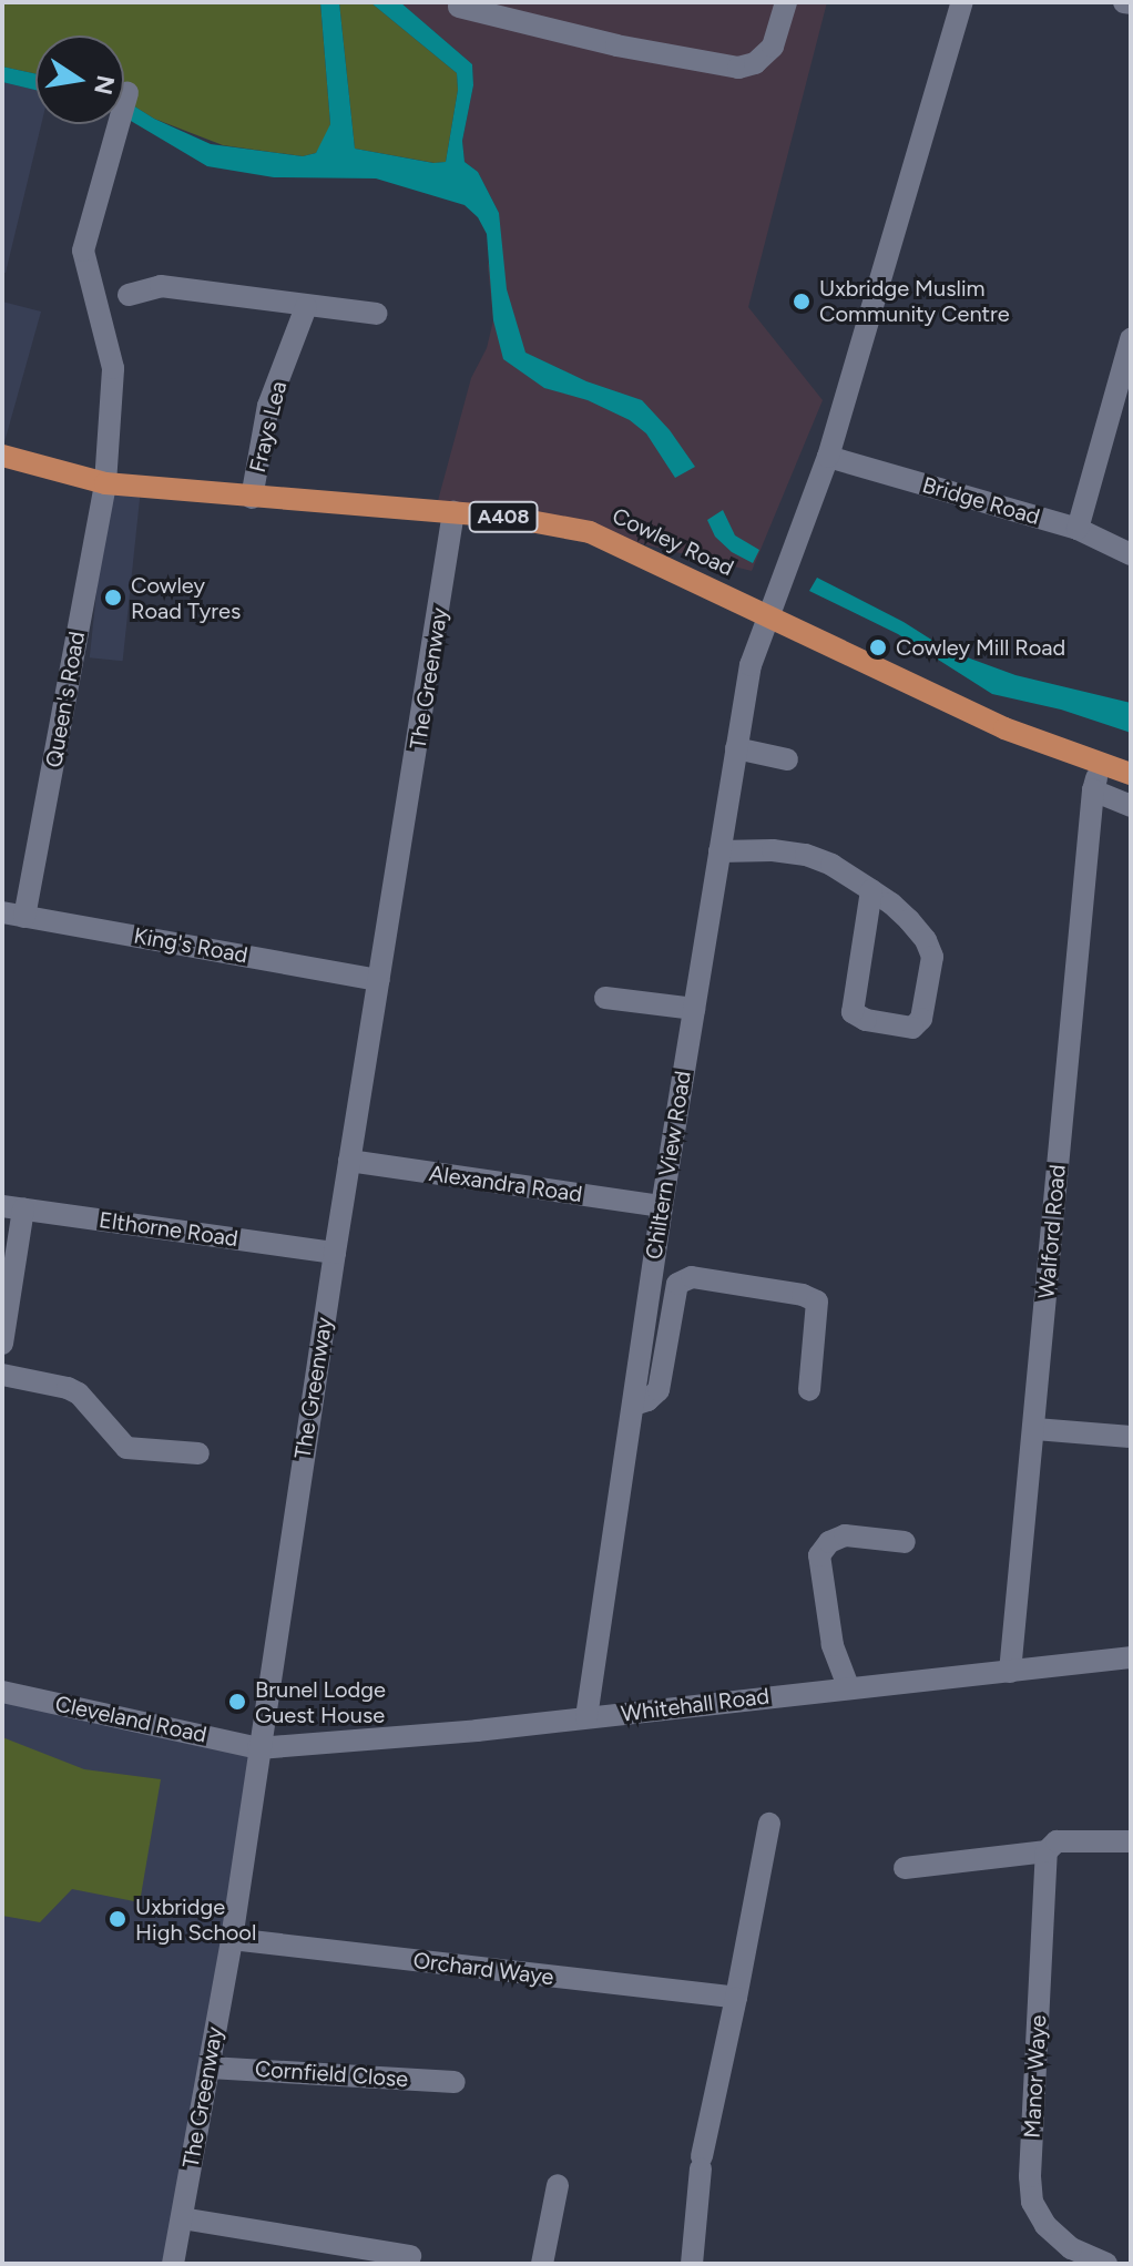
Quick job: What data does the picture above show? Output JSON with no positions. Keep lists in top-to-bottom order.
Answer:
{
  "streets": {
    "main road": ["A408", "Cowley Road"],
    "street": [
      "Frays Lea",
      "Bridge Road",
      "The Greenway",
      "Queen's Road",
      "King's Road",
      "Chiltern View Road",
      "Alexandra Road",
      "Elthorne Road",
      "Walford Road",
      "Whitehall Road",
      "Cleveland Road",
      "Orchard Waye",
      "Cornfield Close",
      "Manor Waye"
    ]
  },
  "crossings": [
    ["Frays Lea", "Cowley Road"],
    ["Cowley Road", "The Greenway"],
    ["Cowley Road", "Queen's Road"],
    ["Cowley Road", "Chiltern View Road"],
    ["Cowley Road", "Walford Road"],
    ["The Greenway", "King's Road"],
    ["The Greenway", "Alexandra Road"],
    ["The Greenway", "Elthorne Road"],
    ["The Greenway", "Whitehall Road"],
    ["The Greenway", "Cleveland Road"],
    ["The Greenway", "Orchard Waye"],
    ["The Greenway", "Cornfield Close"],
    ["Queen's Road", "King's Road"],
    ["Chiltern View Road", "Alexandra Road"],
    ["Chiltern View Road", "Whitehall Road"],
    ["Walford Road", "Whitehall Road"],
    ["Whitehall Road", "Cleveland Road"]
  ],
  "places": [
    "Uxbridge Muslim Community Centre",
    "Cowley Road Tyres",
    "Cowley Mill Road",
    "Brunel Lodge Guest House",
    "Uxbridge High School"
  ],
  "north": "right"
}
